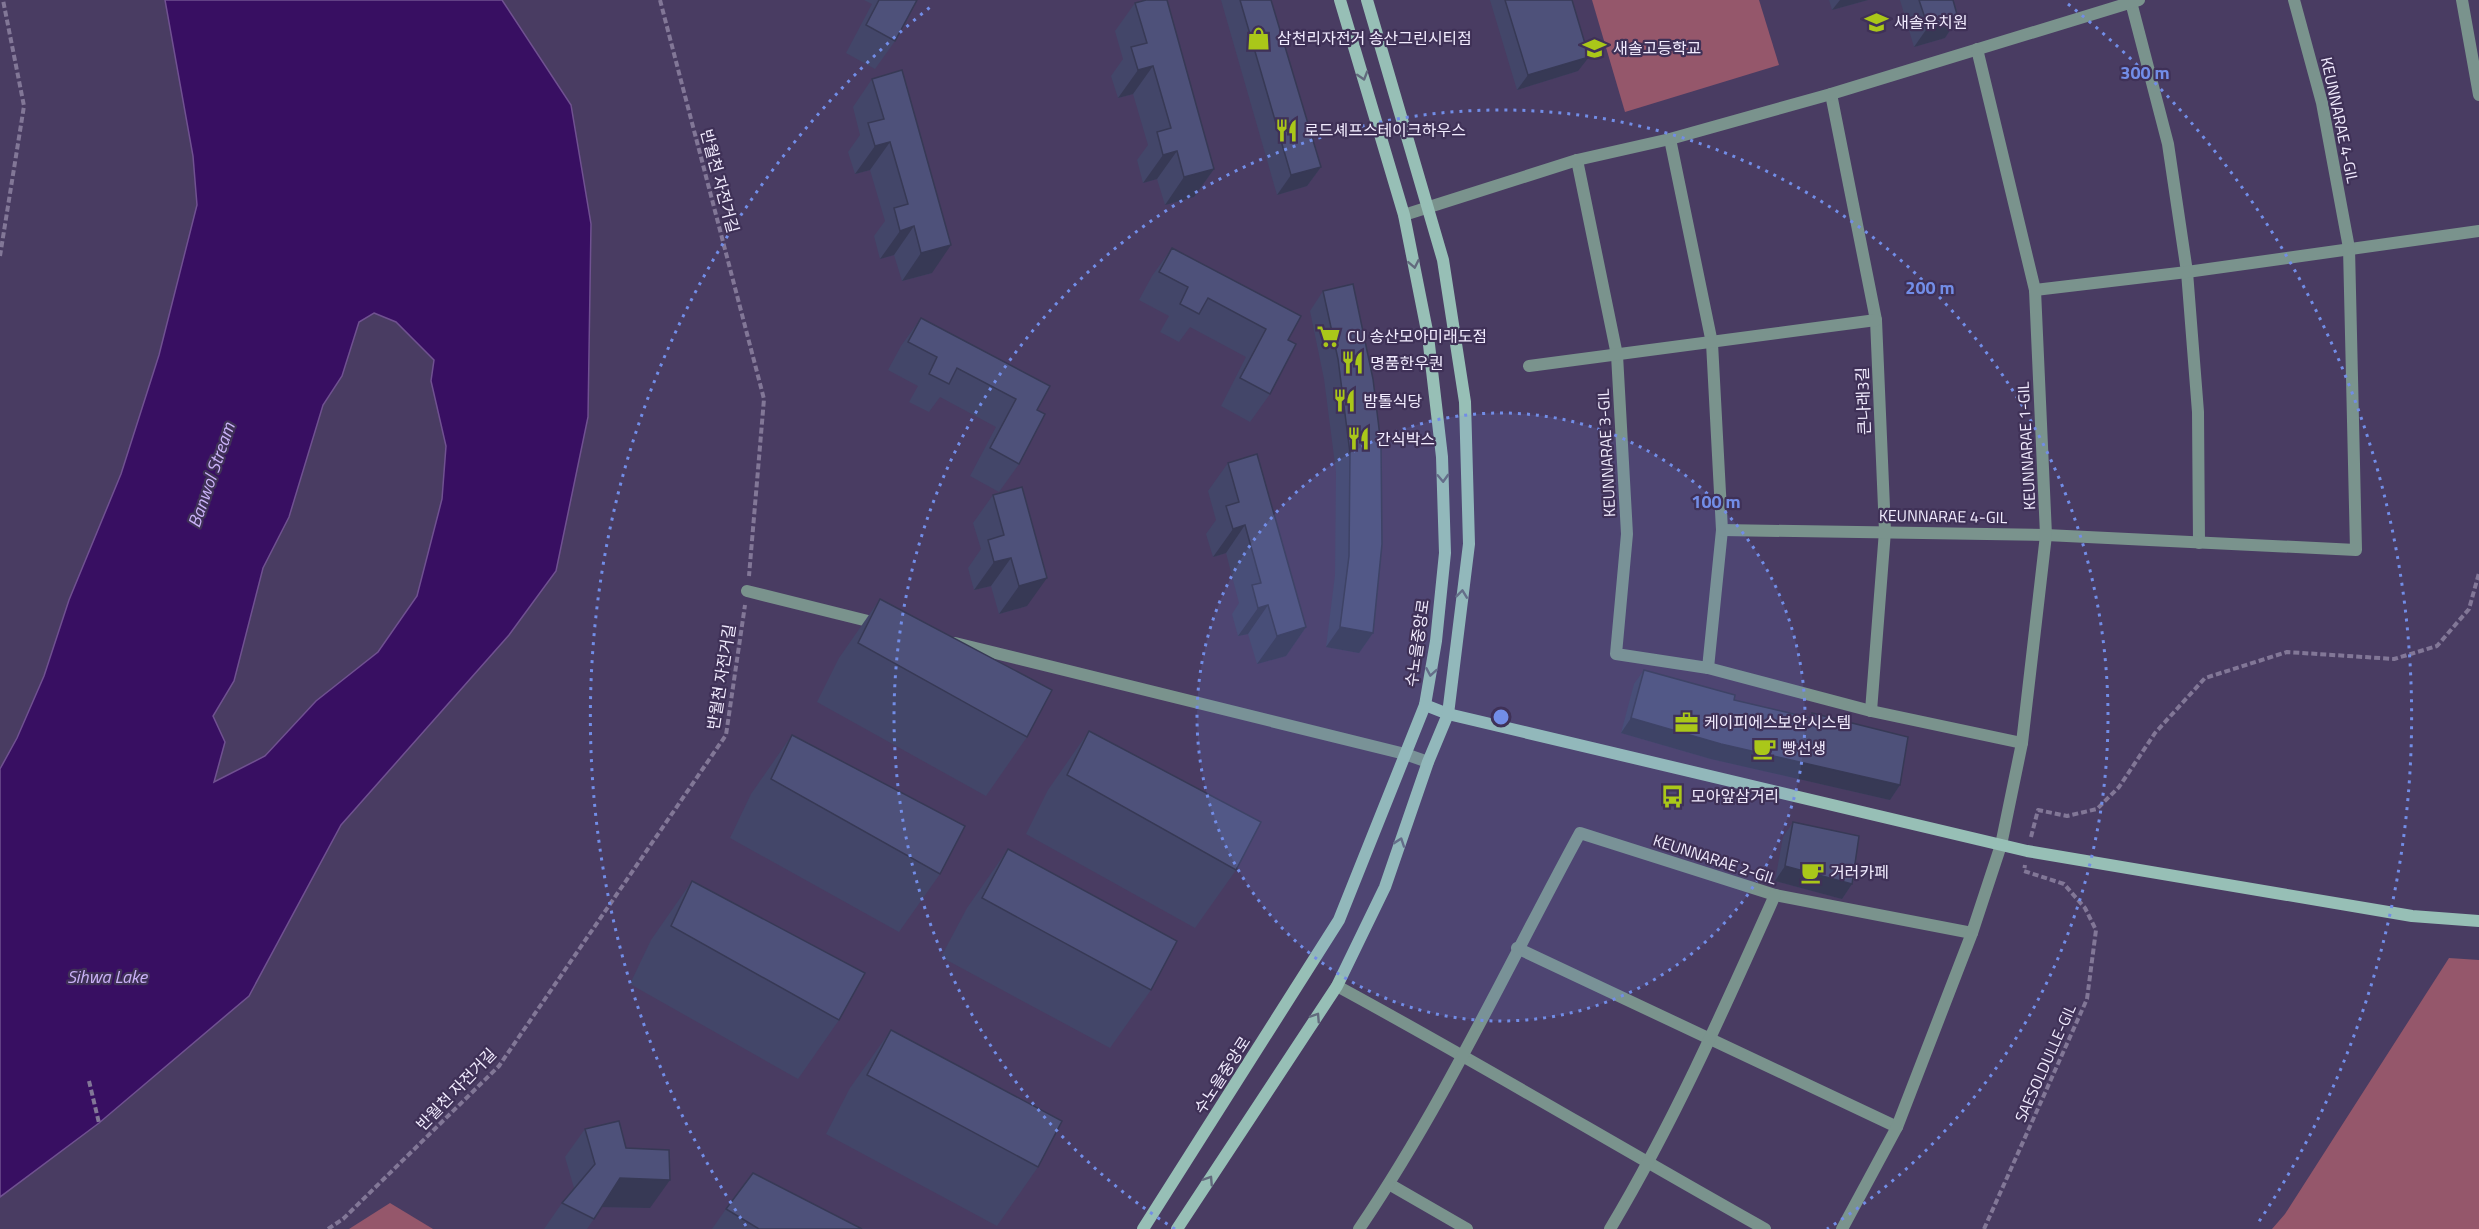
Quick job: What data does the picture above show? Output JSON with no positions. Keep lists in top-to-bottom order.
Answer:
{
  "streets": {
    "main road": ["수노을중앙로"],
    "street": [
      "KEUNNARAE 4-GIL",
      "큰나래3길",
      "KEUNNARAE 1-GIL",
      "KEUNNARAE 3-GIL",
      "KEUNNARAE 2-GIL"
    ],
    "path": ["반월천 자전거길", "SAESOLDULLE-GIL"]
  },
  "crossings": [
    ["KEUNNARAE 4-GIL", "큰나래3길"],
    ["KEUNNARAE 4-GIL", "KEUNNARAE 1-GIL"],
    ["큰나래3길", "KEUNNARAE 3-GIL"],
    ["KEUNNARAE 1-GIL", "KEUNNARAE 3-GIL"]
  ],
  "water": ["Banwol Stream", "Sihwa Lake"],
  "places": {
    "school or university": ["새솔유치원", "새솔고등학교"],
    "shop": ["삼천리자전거 송산그린시티점"],
    "restaurant": [
      "로드셰프스테이크하우스",
      "명품한우퀀",
      "밤톨식당",
      "간식박스"
    ],
    "supermarket": ["CU 송산모아미래도점"],
    "office": ["케이피에스보안시스템"],
    "cafe": ["빵선생", "거러카페"],
    "bus stop": ["모아앞삼거리"]
  },
  "rings": ["300 m", "200 m", "100 m"]
}
